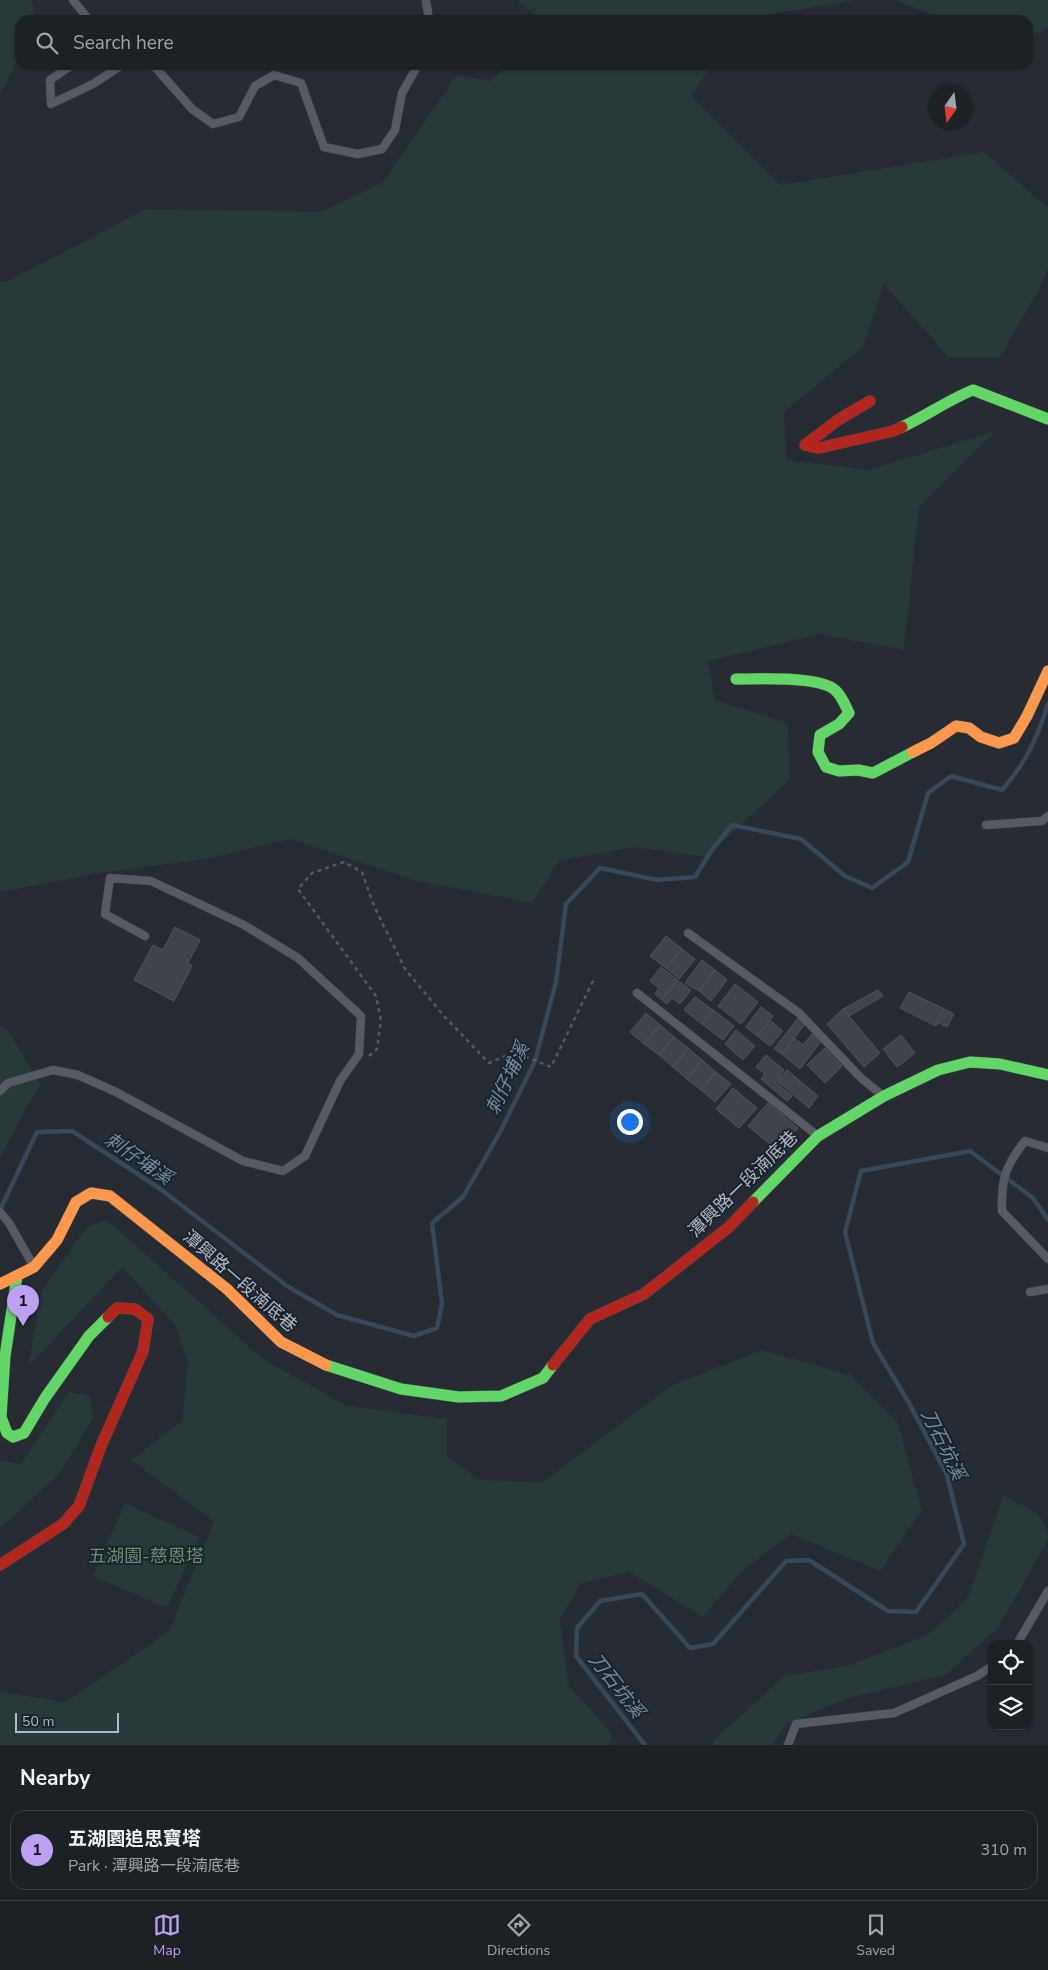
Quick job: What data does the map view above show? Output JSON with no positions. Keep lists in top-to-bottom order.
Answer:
{
  "streets": {
    "street": ["潭興路一段湳底巷"]
  },
  "water": ["刺仔埔溪", "刀石坑溪"],
  "parks": ["五湖園-慈恩塔"],
  "scale_bar": "50 m",
  "north": "bottom",
  "page": {
    "search": "Search here",
    "pins": "1",
    "scale": "50 m",
    "heading": "Nearby",
    "list": [
      {
        "mark": "1",
        "name": "五湖園追思寶塔",
        "note": "Park · 潭興路一段湳底巷",
        "value": "310 m"
      }
    ],
    "nav": ["Map", "Directions", "Saved"]
  }
}
